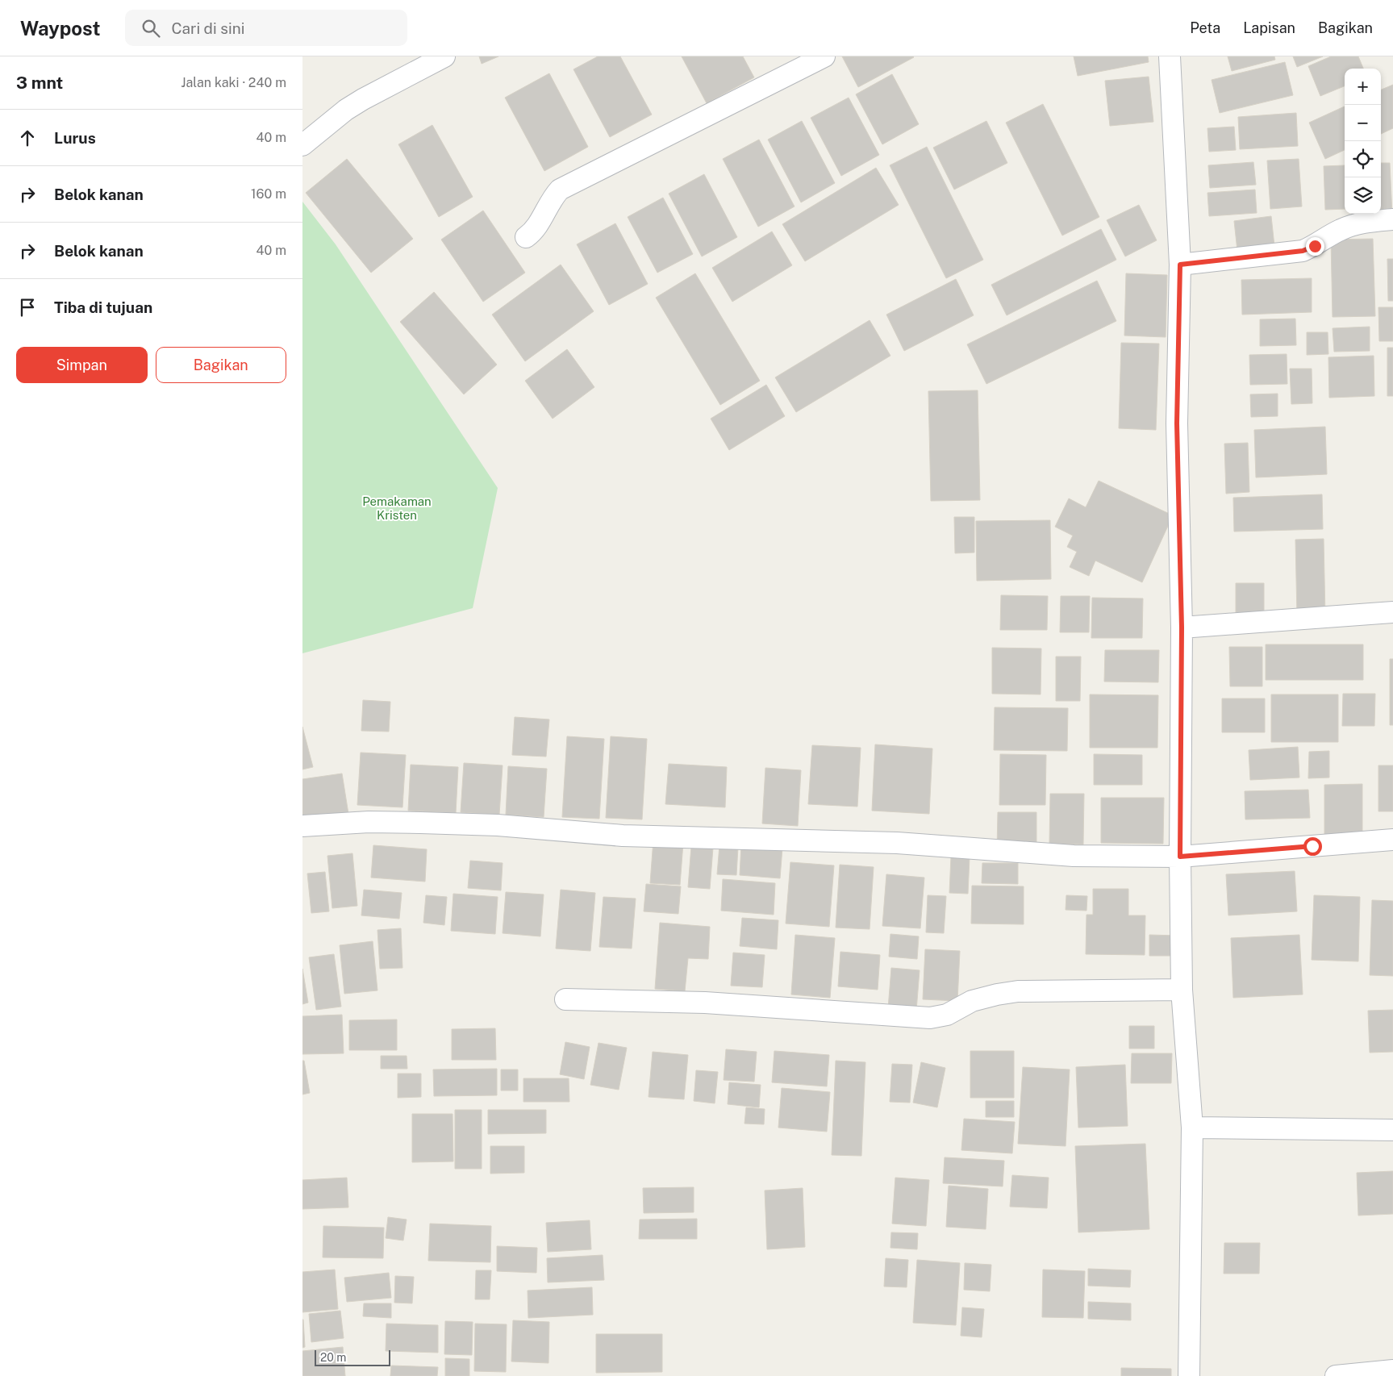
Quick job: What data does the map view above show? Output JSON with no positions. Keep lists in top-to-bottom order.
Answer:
{
  "parks": ["Pemakaman Kristen"],
  "scale_bar": "20 m",
  "page": {
    "header": "Waypost",
    "search": "Cari di sini",
    "nav": ["Peta", "Lapisan", "Bagikan"],
    "heading": ["3 mnt", "Jalan kaki · 240 m"],
    "map_buttons": ["+", "−"],
    "list": [
      ["Lurus", "40 m"],
      ["Belok kanan", "160 m"],
      ["Belok kanan", "40 m"],
      "Tiba di tujuan"
    ],
    "buttons": ["Simpan", "Bagikan"],
    "scale": "20 m"
  }
}
